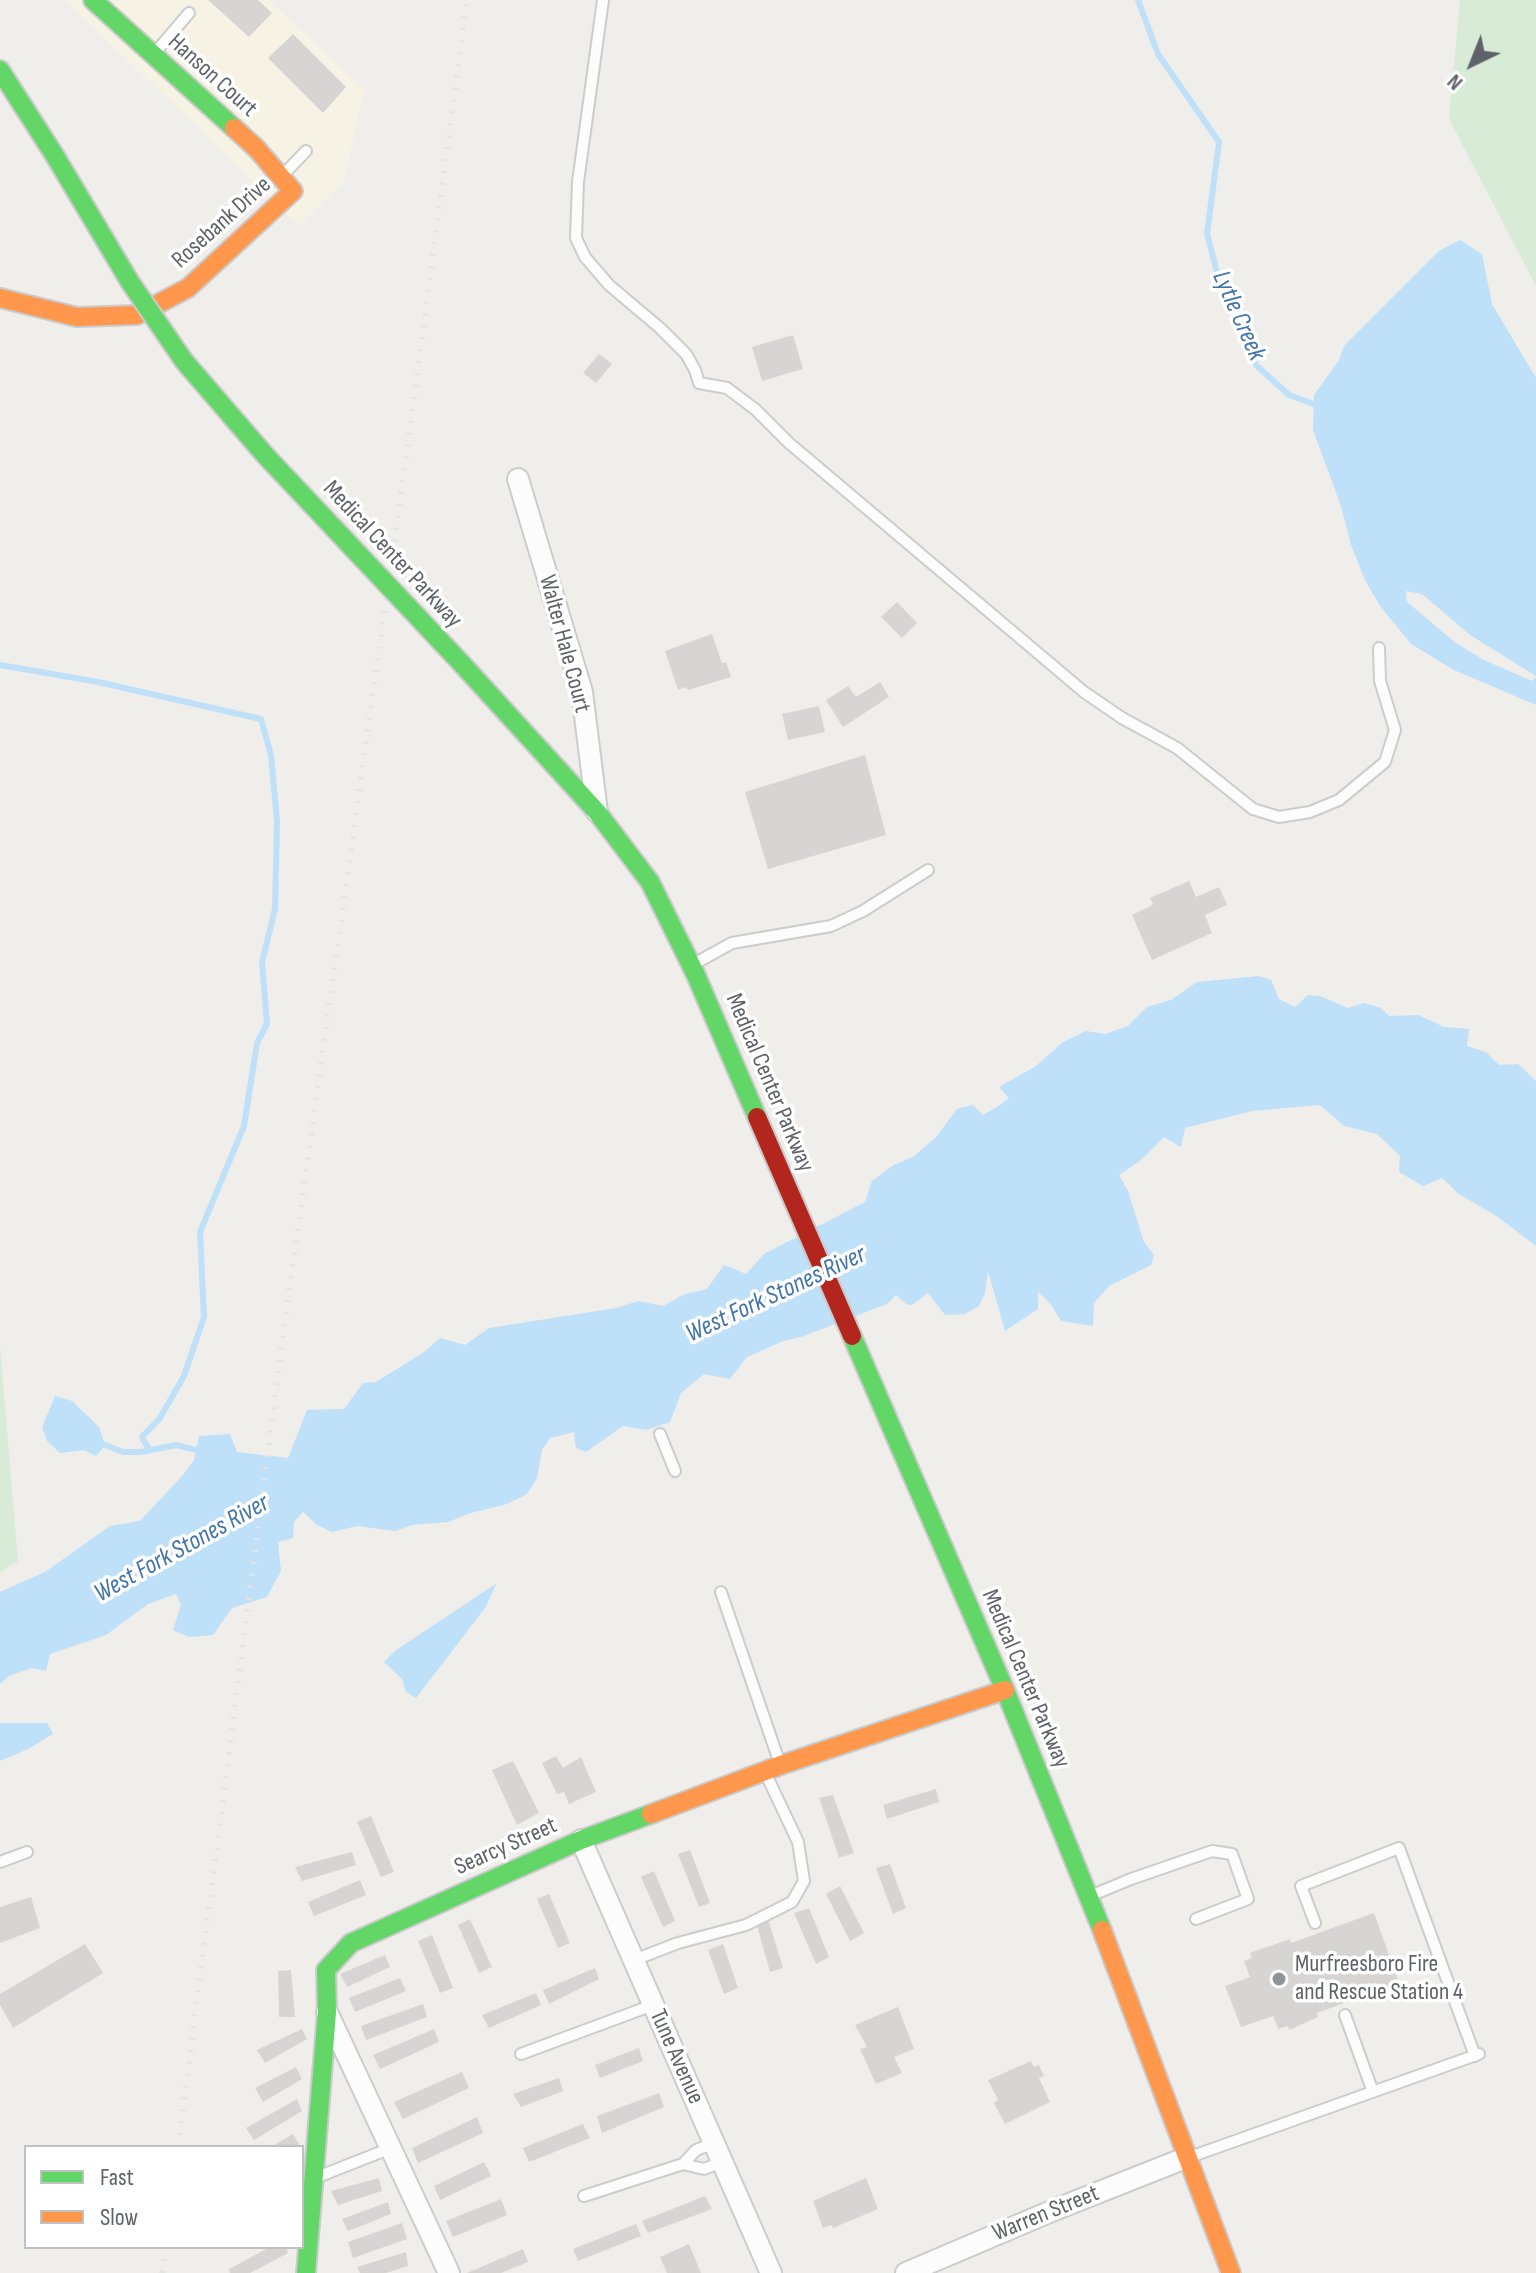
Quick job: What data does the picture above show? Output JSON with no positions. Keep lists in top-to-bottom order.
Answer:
{
  "streets": {
    "main road": [
      "Hanson Court",
      "Rosebank Drive",
      "Medical Center Parkway",
      "Searcy Street"
    ],
    "street": ["Walter Hale Court", "Tune Avenue", "Warren Street"]
  },
  "crossings": [
    ["Hanson Court", "Rosebank Drive"],
    ["Medical Center Parkway", "Walter Hale Court"],
    ["Medical Center Parkway", "Searcy Street"],
    ["Medical Center Parkway", "Warren Street"],
    ["Searcy Street", "Tune Avenue"]
  ],
  "water": ["Lytle Creek", "West Fork Stones River"],
  "places": ["Murfreesboro Fire and Rescue Station 4"],
  "legend": ["Fast", "Slow"],
  "north": "bottom left"
}
